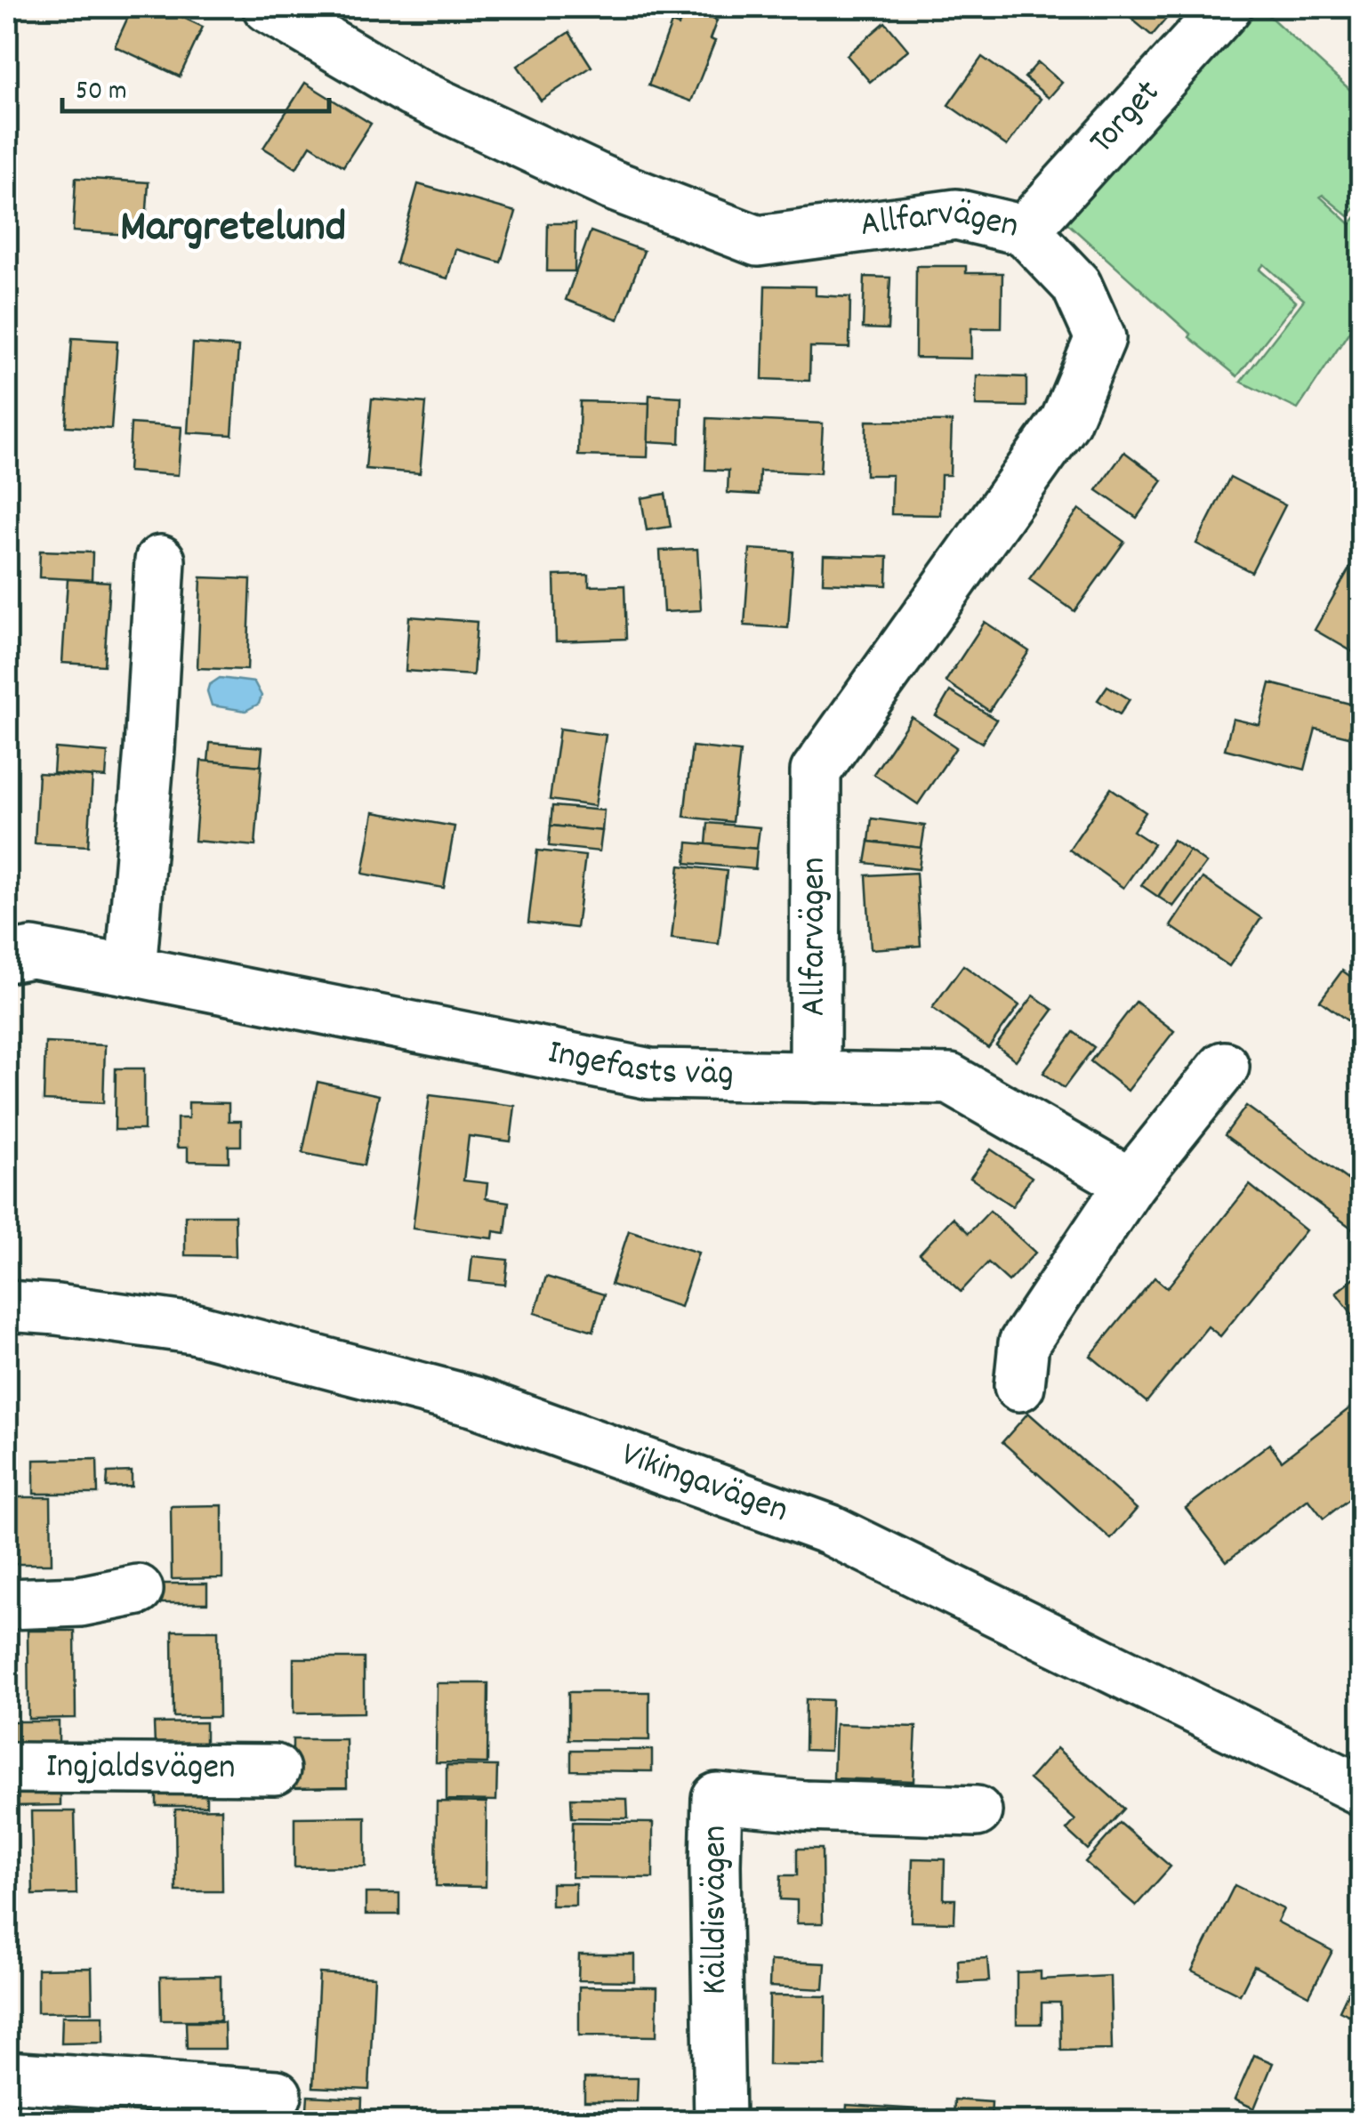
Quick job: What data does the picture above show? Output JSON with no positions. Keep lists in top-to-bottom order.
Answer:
{
  "streets": {
    "street": [
      "Torget",
      "Allfarvägen",
      "Ingefasts väg",
      "Vikingavägen",
      "Ingjaldsvägen",
      "Källdisvägen"
    ]
  },
  "crossings": [
    ["Torget", "Allfarvägen"],
    ["Allfarvägen", "Ingefasts väg"]
  ],
  "districts": ["Margretelund"],
  "scale_bar": "50 m"
}
